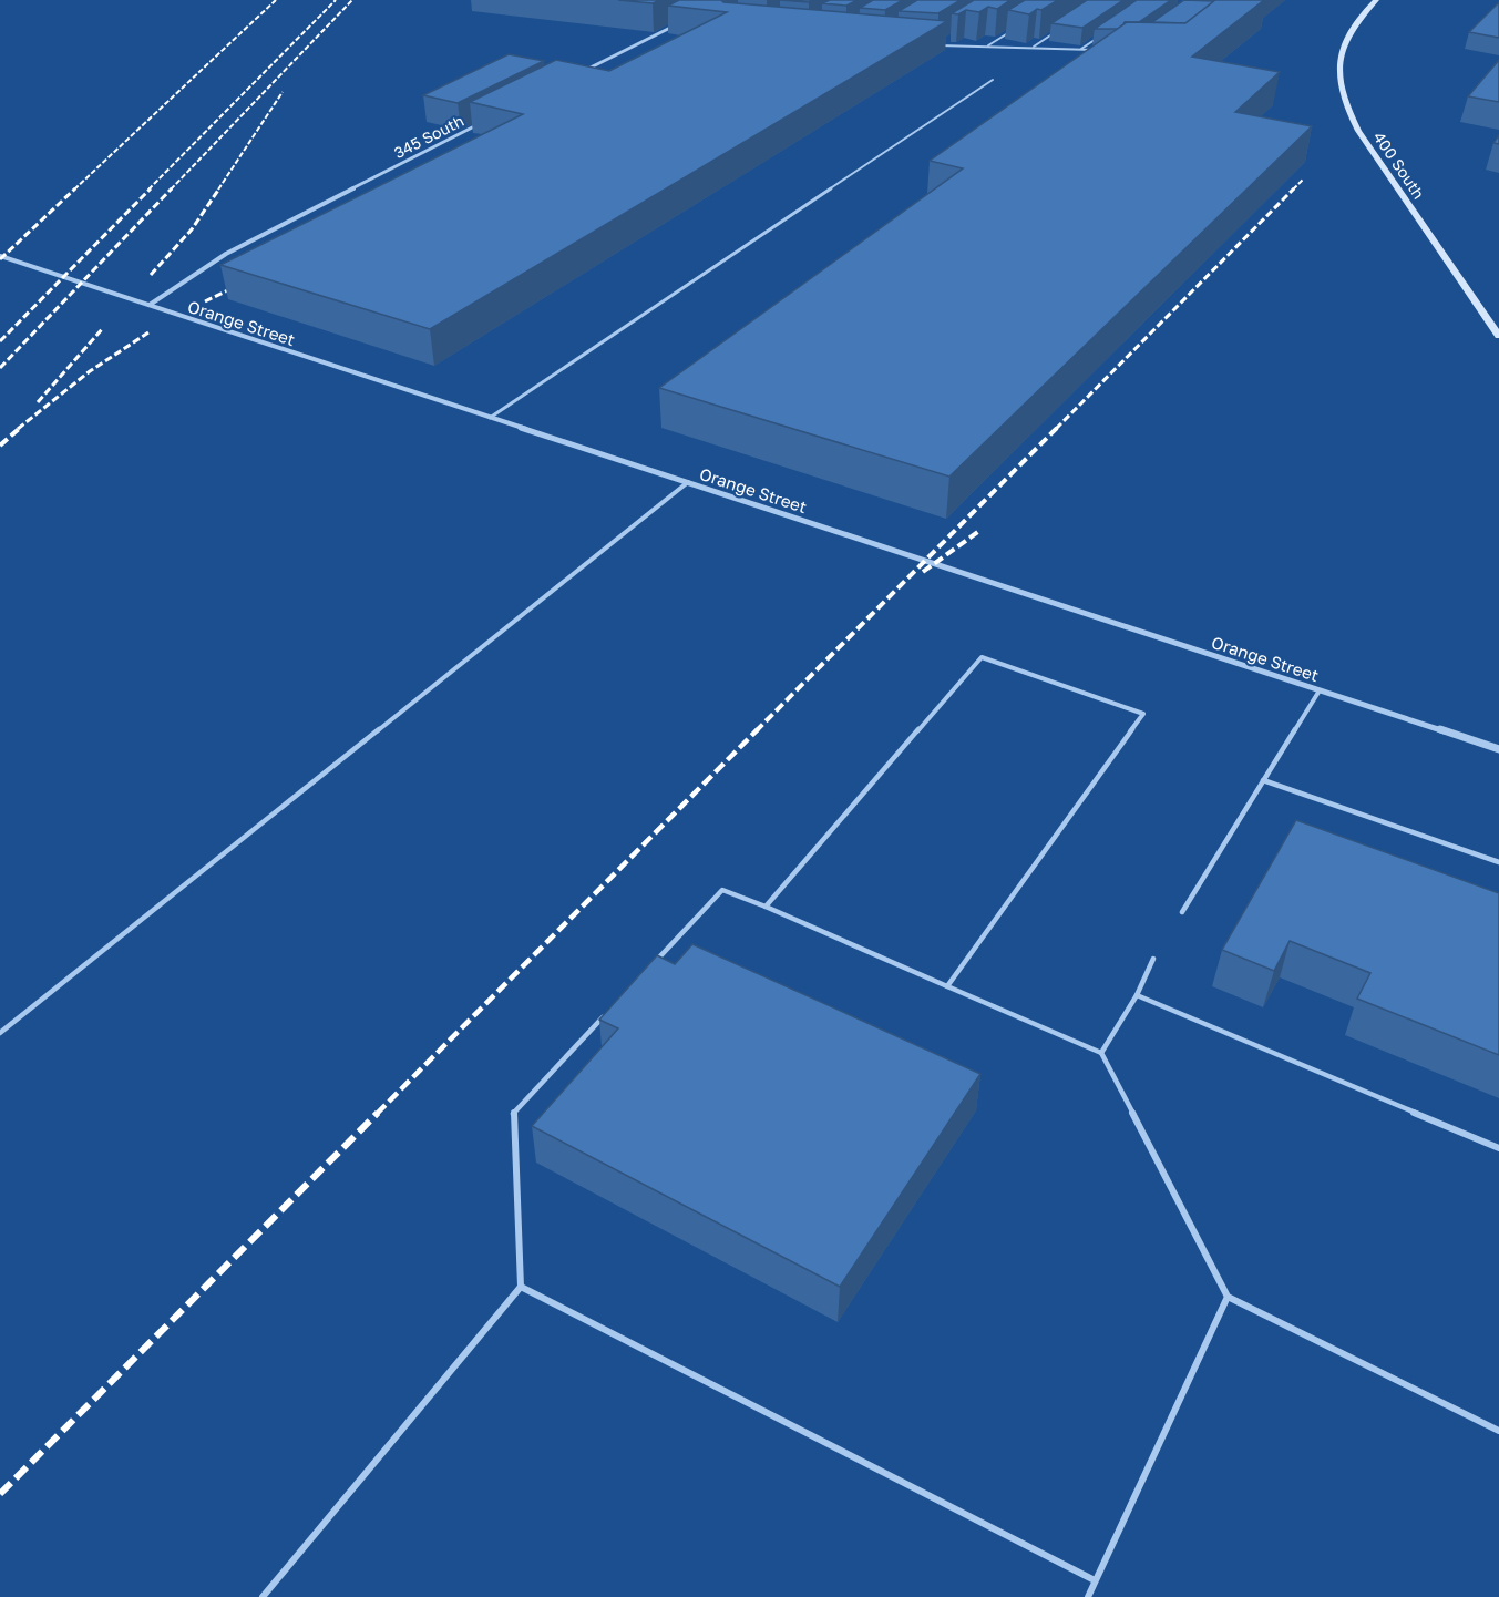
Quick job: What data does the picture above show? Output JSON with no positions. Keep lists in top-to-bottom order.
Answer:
{
  "streets": {
    "street": ["345 South", "400 South", "Orange Street"]
  },
  "crossings": [
    ["345 South", "Orange Street"]
  ]
}
